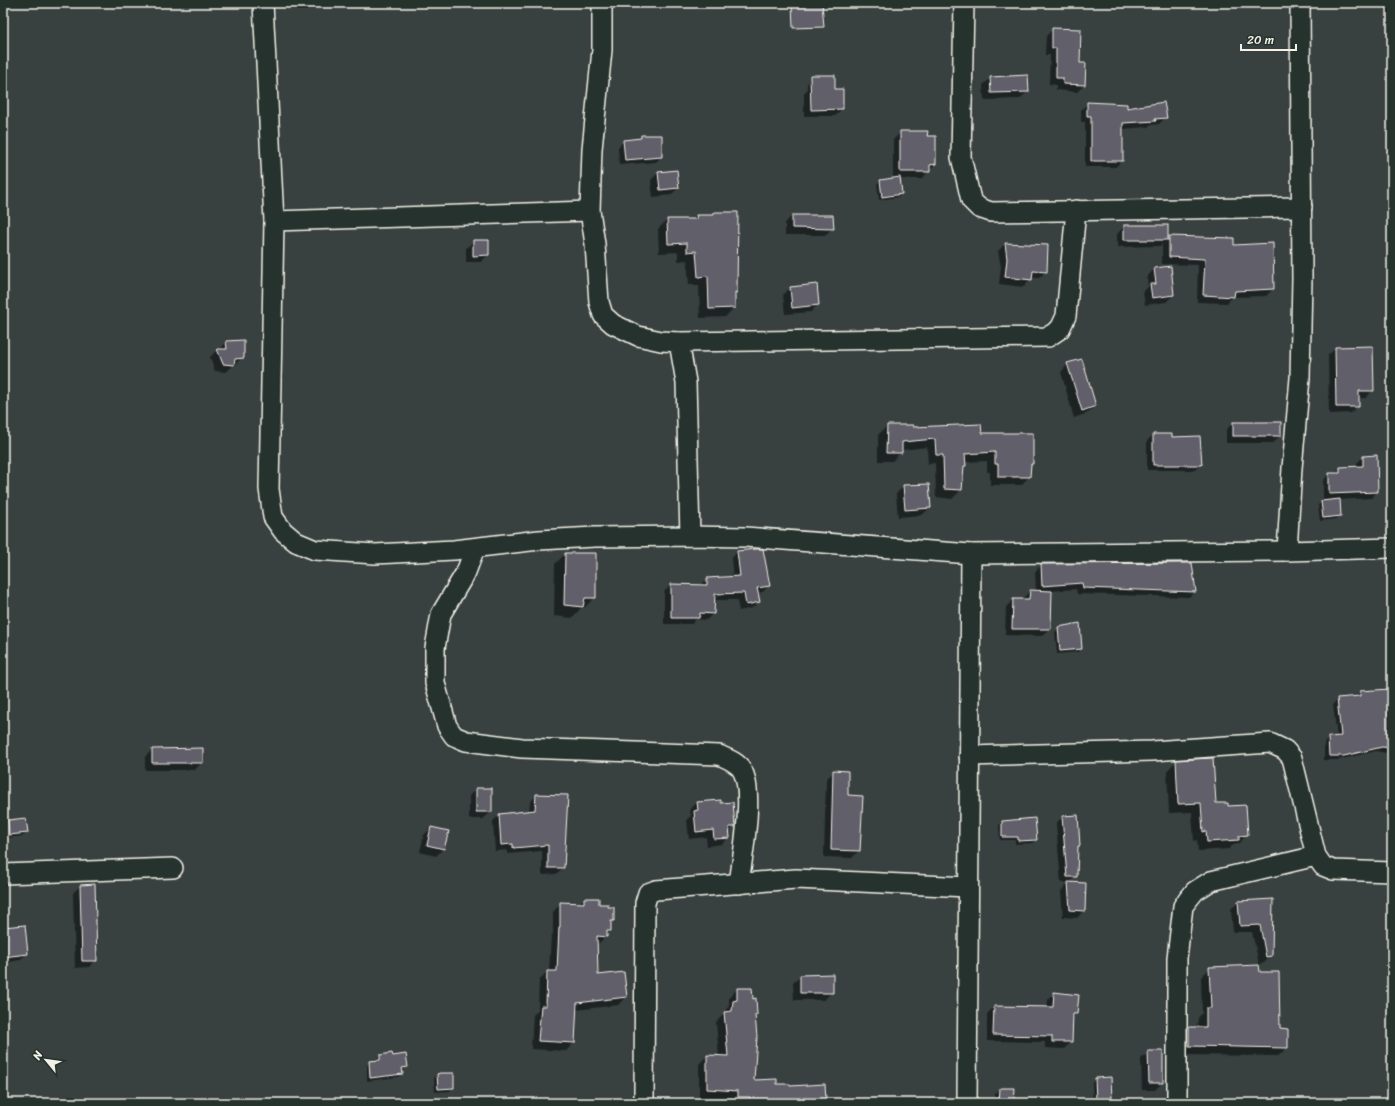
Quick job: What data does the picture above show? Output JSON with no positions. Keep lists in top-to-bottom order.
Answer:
{
  "scale_bar": "20 m",
  "north": "top left"
}
